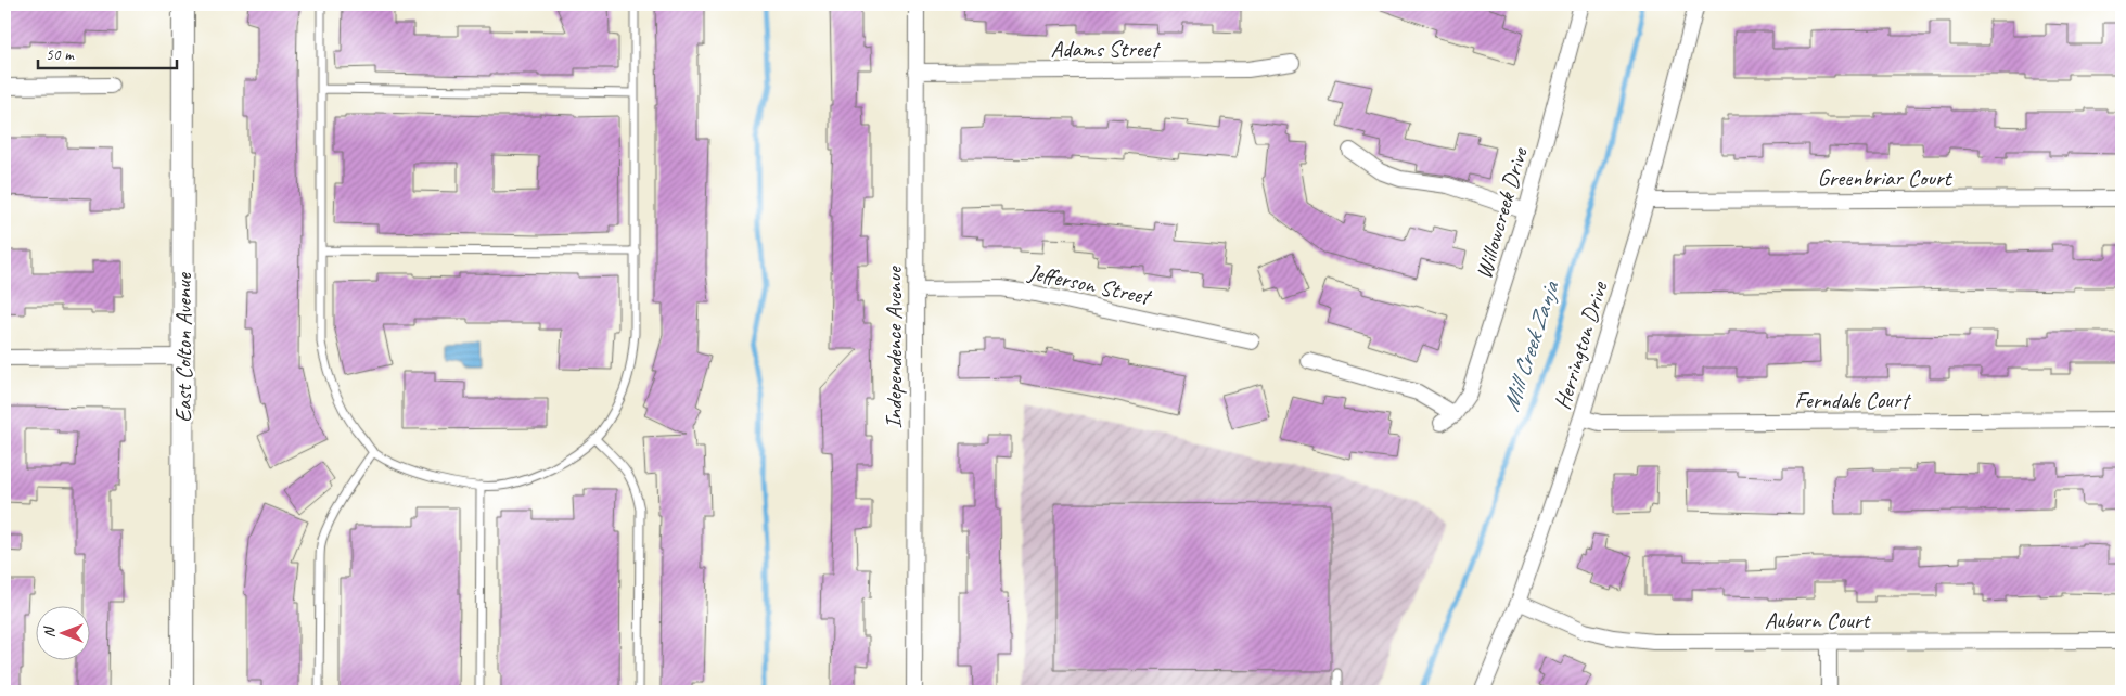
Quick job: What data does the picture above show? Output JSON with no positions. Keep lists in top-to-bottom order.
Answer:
{
  "streets": {
    "street": [
      "Adams Street",
      "Greenbriar Court",
      "Willowcreek Drive",
      "Jefferson Street",
      "Herrington Drive",
      "East Colton Avenue",
      "Independence Avenue",
      "Ferndale Court",
      "Auburn Court"
    ]
  },
  "crossings": [
    ["Adams Street", "Independence Avenue"],
    ["Greenbriar Court", "Herrington Drive"],
    ["Jefferson Street", "Independence Avenue"],
    ["Herrington Drive", "Ferndale Court"],
    ["Herrington Drive", "Auburn Court"]
  ],
  "water": ["Mill Creek Zanja"],
  "scale_bar": "50 m",
  "north": "left"
}
